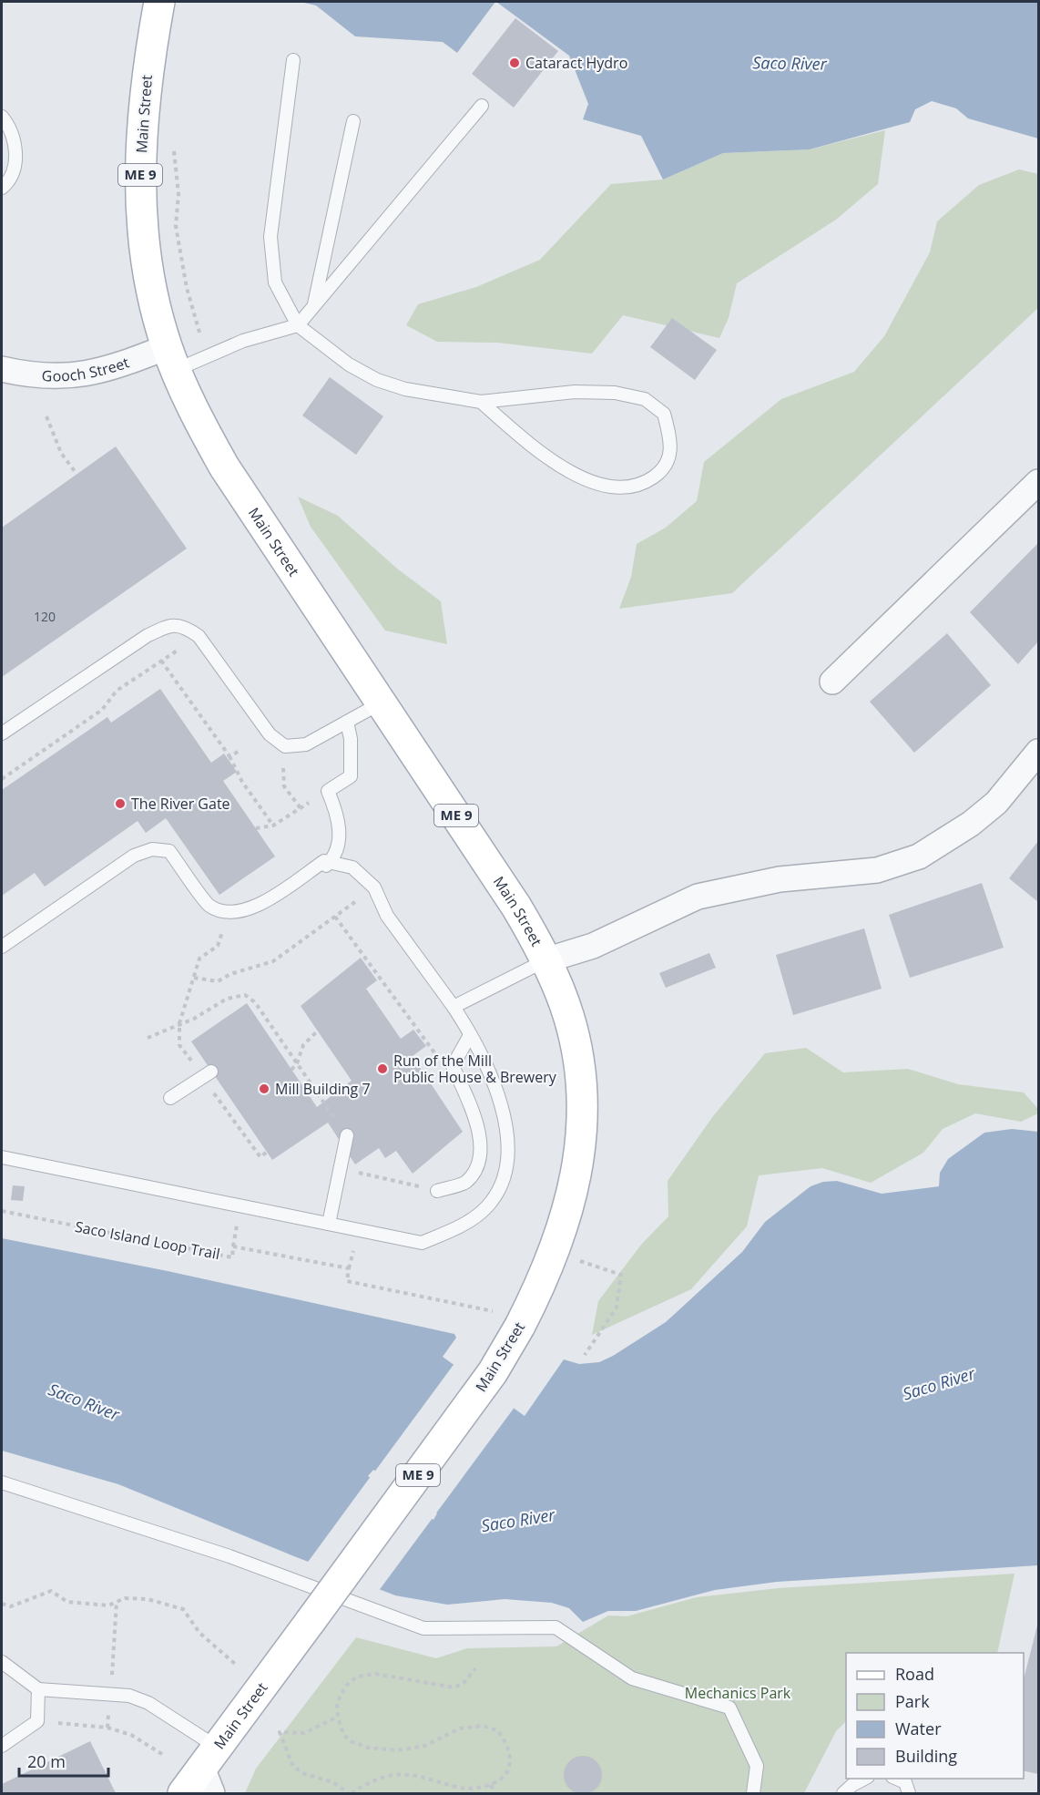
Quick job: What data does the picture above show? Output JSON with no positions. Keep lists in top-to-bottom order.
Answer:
{
  "streets": {
    "main road": ["Main Street", "ME 9"],
    "street": ["Gooch Street"],
    "path": ["Saco Island Loop Trail"]
  },
  "crossings": [
    ["Main Street", "Gooch Street"]
  ],
  "water": ["Saco River"],
  "parks": ["Mechanics Park"],
  "places": [
    "Cataract Hydro",
    "The River Gate",
    "Run of the Mill Public House & Brewery",
    "Mill Building 7"
  ],
  "house_numbers": ["120"],
  "legend": [
    "Road",
    "Park",
    "Water",
    "Building"
  ],
  "scale_bar": "20 m"
}
